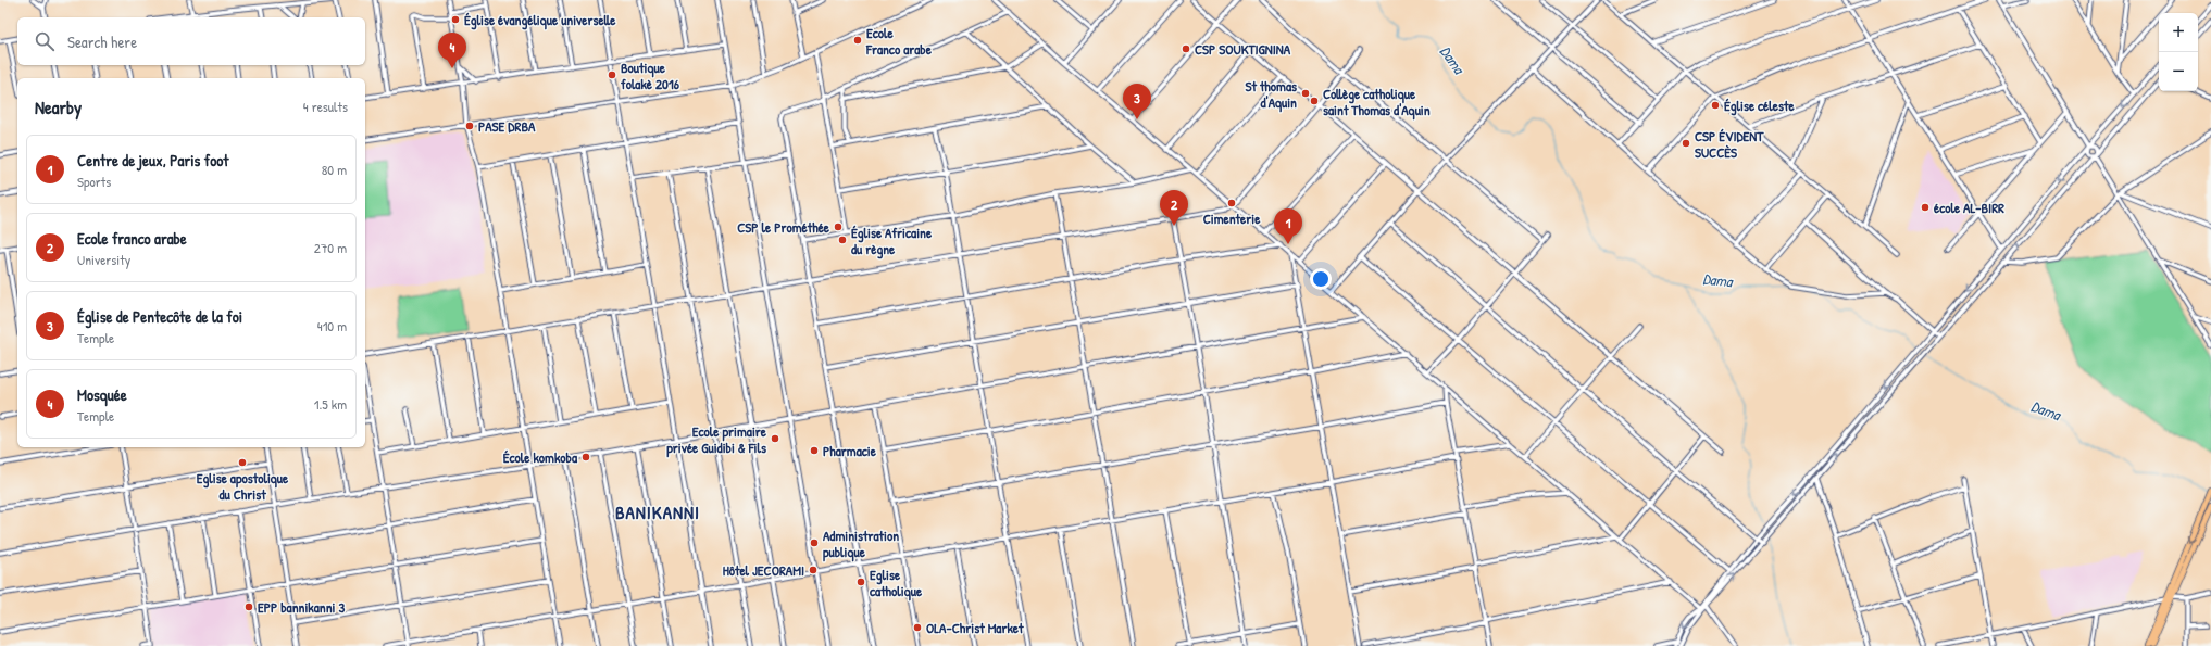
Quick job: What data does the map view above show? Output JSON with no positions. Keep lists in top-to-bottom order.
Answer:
{
  "districts": ["BANIKANNI"],
  "water": ["Dama"],
  "places": [
    "Église évangélique universelle",
    "Ecole Franco arabe",
    "CSP SOUKTIGNINA",
    "Boutique folakè 2016",
    "St thomas d'Aquin",
    "Collège catholique saint Thomas d'Aquin",
    "Église céleste",
    "PASE DRBA",
    "CSP ÉVIDENT SUCCÈS",
    "Cimenterie",
    "école AL-BIRR",
    "CSP le Prométhée",
    "Église Africaine du règne",
    "Ecole primaire privée Guidibi & Fils",
    "Pharmacie",
    "École komkoba",
    "Eglise apostolique du Christ",
    "Administration publique",
    "Hôtel JECORAMI",
    "Eglise catholique",
    "EPP bannikanni 3",
    "OLA-Christ Market"
  ],
  "page": {
    "map_buttons": ["+", "−"],
    "search": "Search here",
    "pins": [
      "4",
      "3",
      "2",
      "1"
    ],
    "heading": ["Nearby", "4 results"],
    "list": [
      {
        "mark": "1",
        "name": "Centre de jeux, Paris foot",
        "note": "Sports",
        "value": "80 m"
      },
      {
        "mark": "2",
        "name": "Ecole franco arabe",
        "note": "University",
        "value": "270 m"
      },
      {
        "mark": "3",
        "name": "Église de Pentecôte de la foi",
        "note": "Temple",
        "value": "410 m"
      },
      {
        "mark": "4",
        "name": "Mosquée",
        "note": "Temple",
        "value": "1.5 km"
      }
    ]
  }
}
